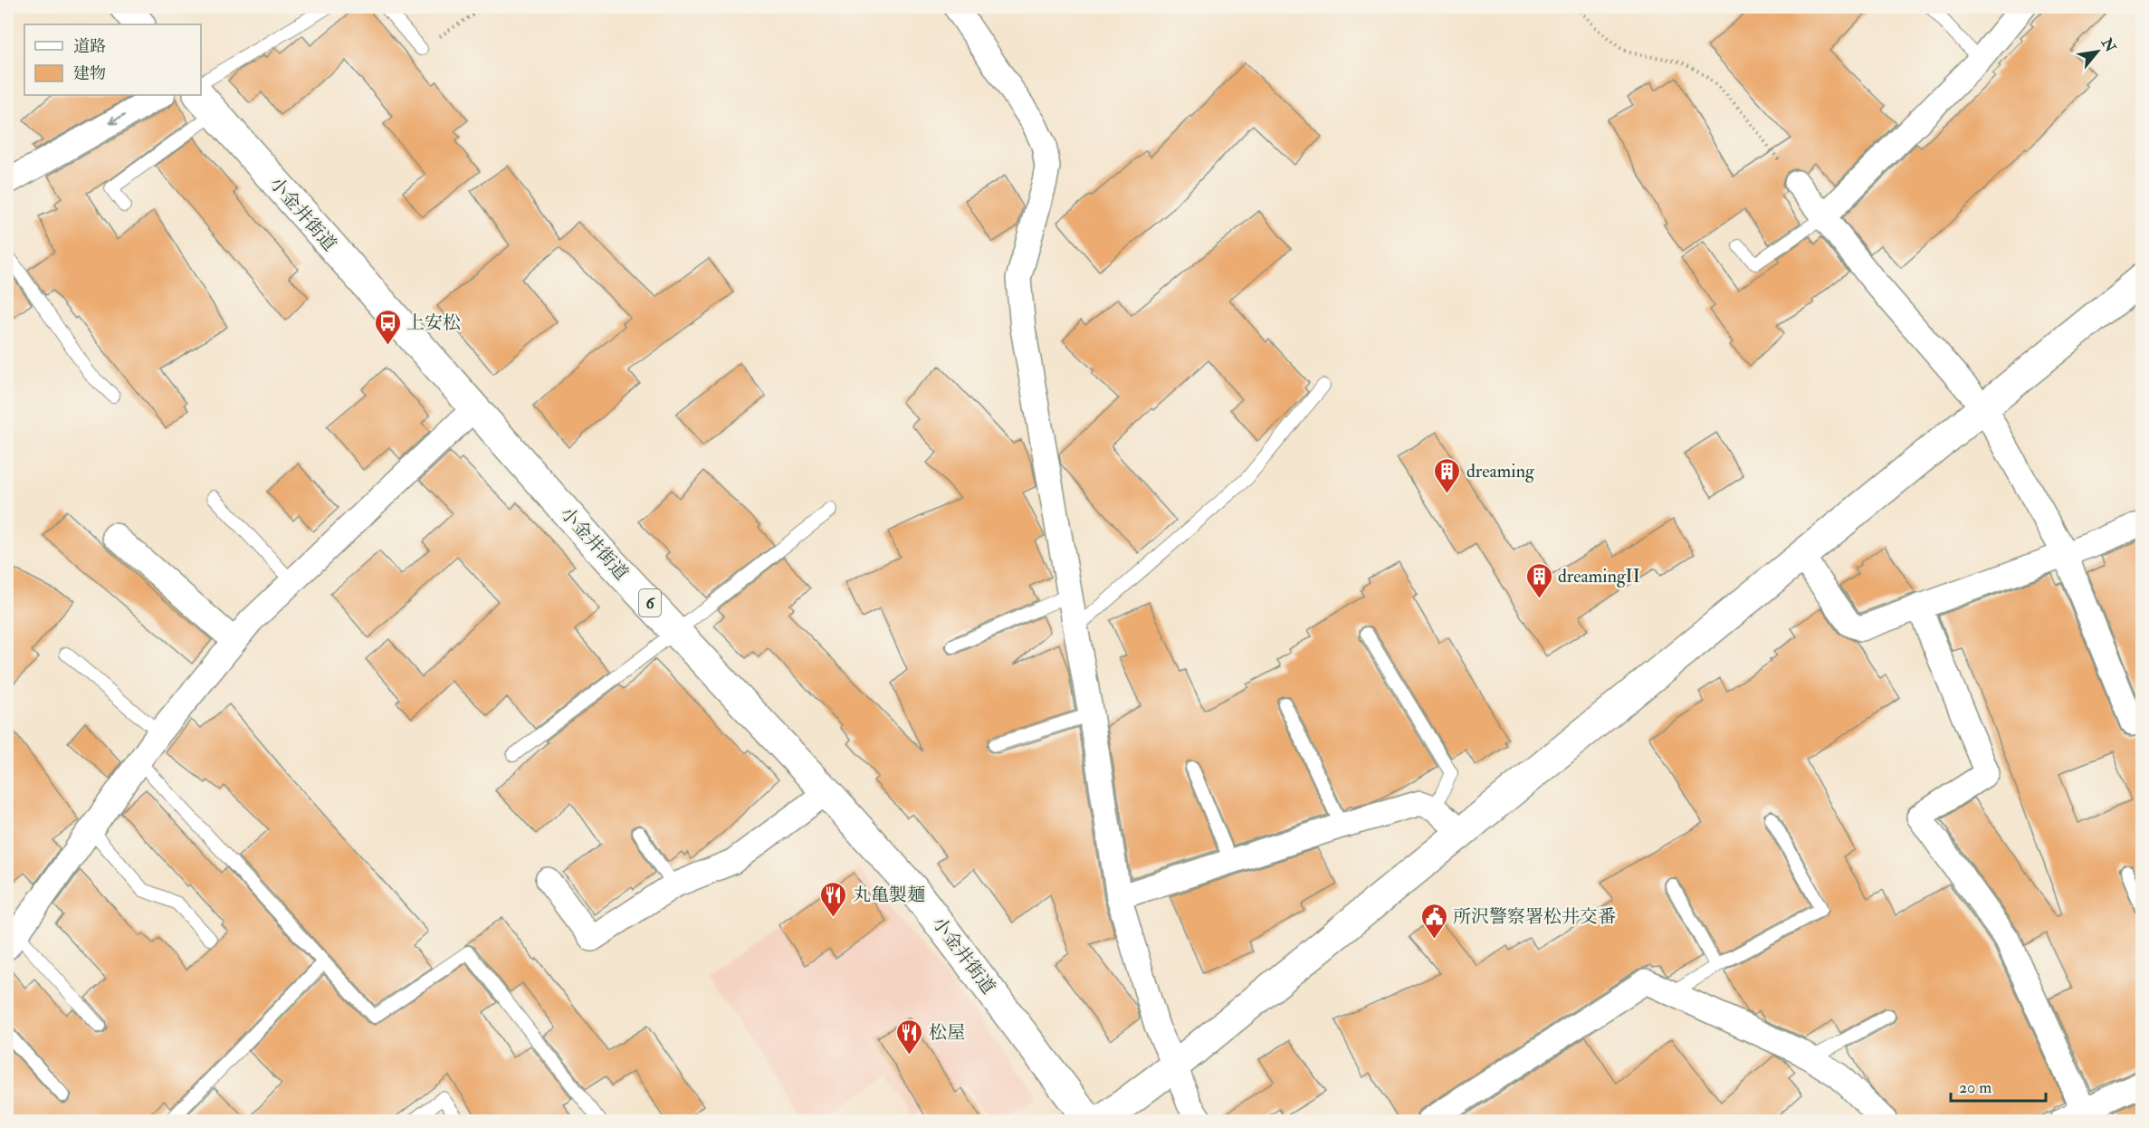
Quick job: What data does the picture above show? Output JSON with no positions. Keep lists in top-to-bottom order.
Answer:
{
  "streets": {
    "main road": ["小金井街道", "6"]
  },
  "places": {
    "bus stop": ["上安松"],
    "building": ["dreaming", "dreamingII"],
    "restaurant": ["丸亀製麺", "松屋"],
    "public building": ["所沢警察署松井交番"]
  },
  "legend": ["道路", "建物"],
  "scale_bar": "20 m",
  "north": "top right"
}
